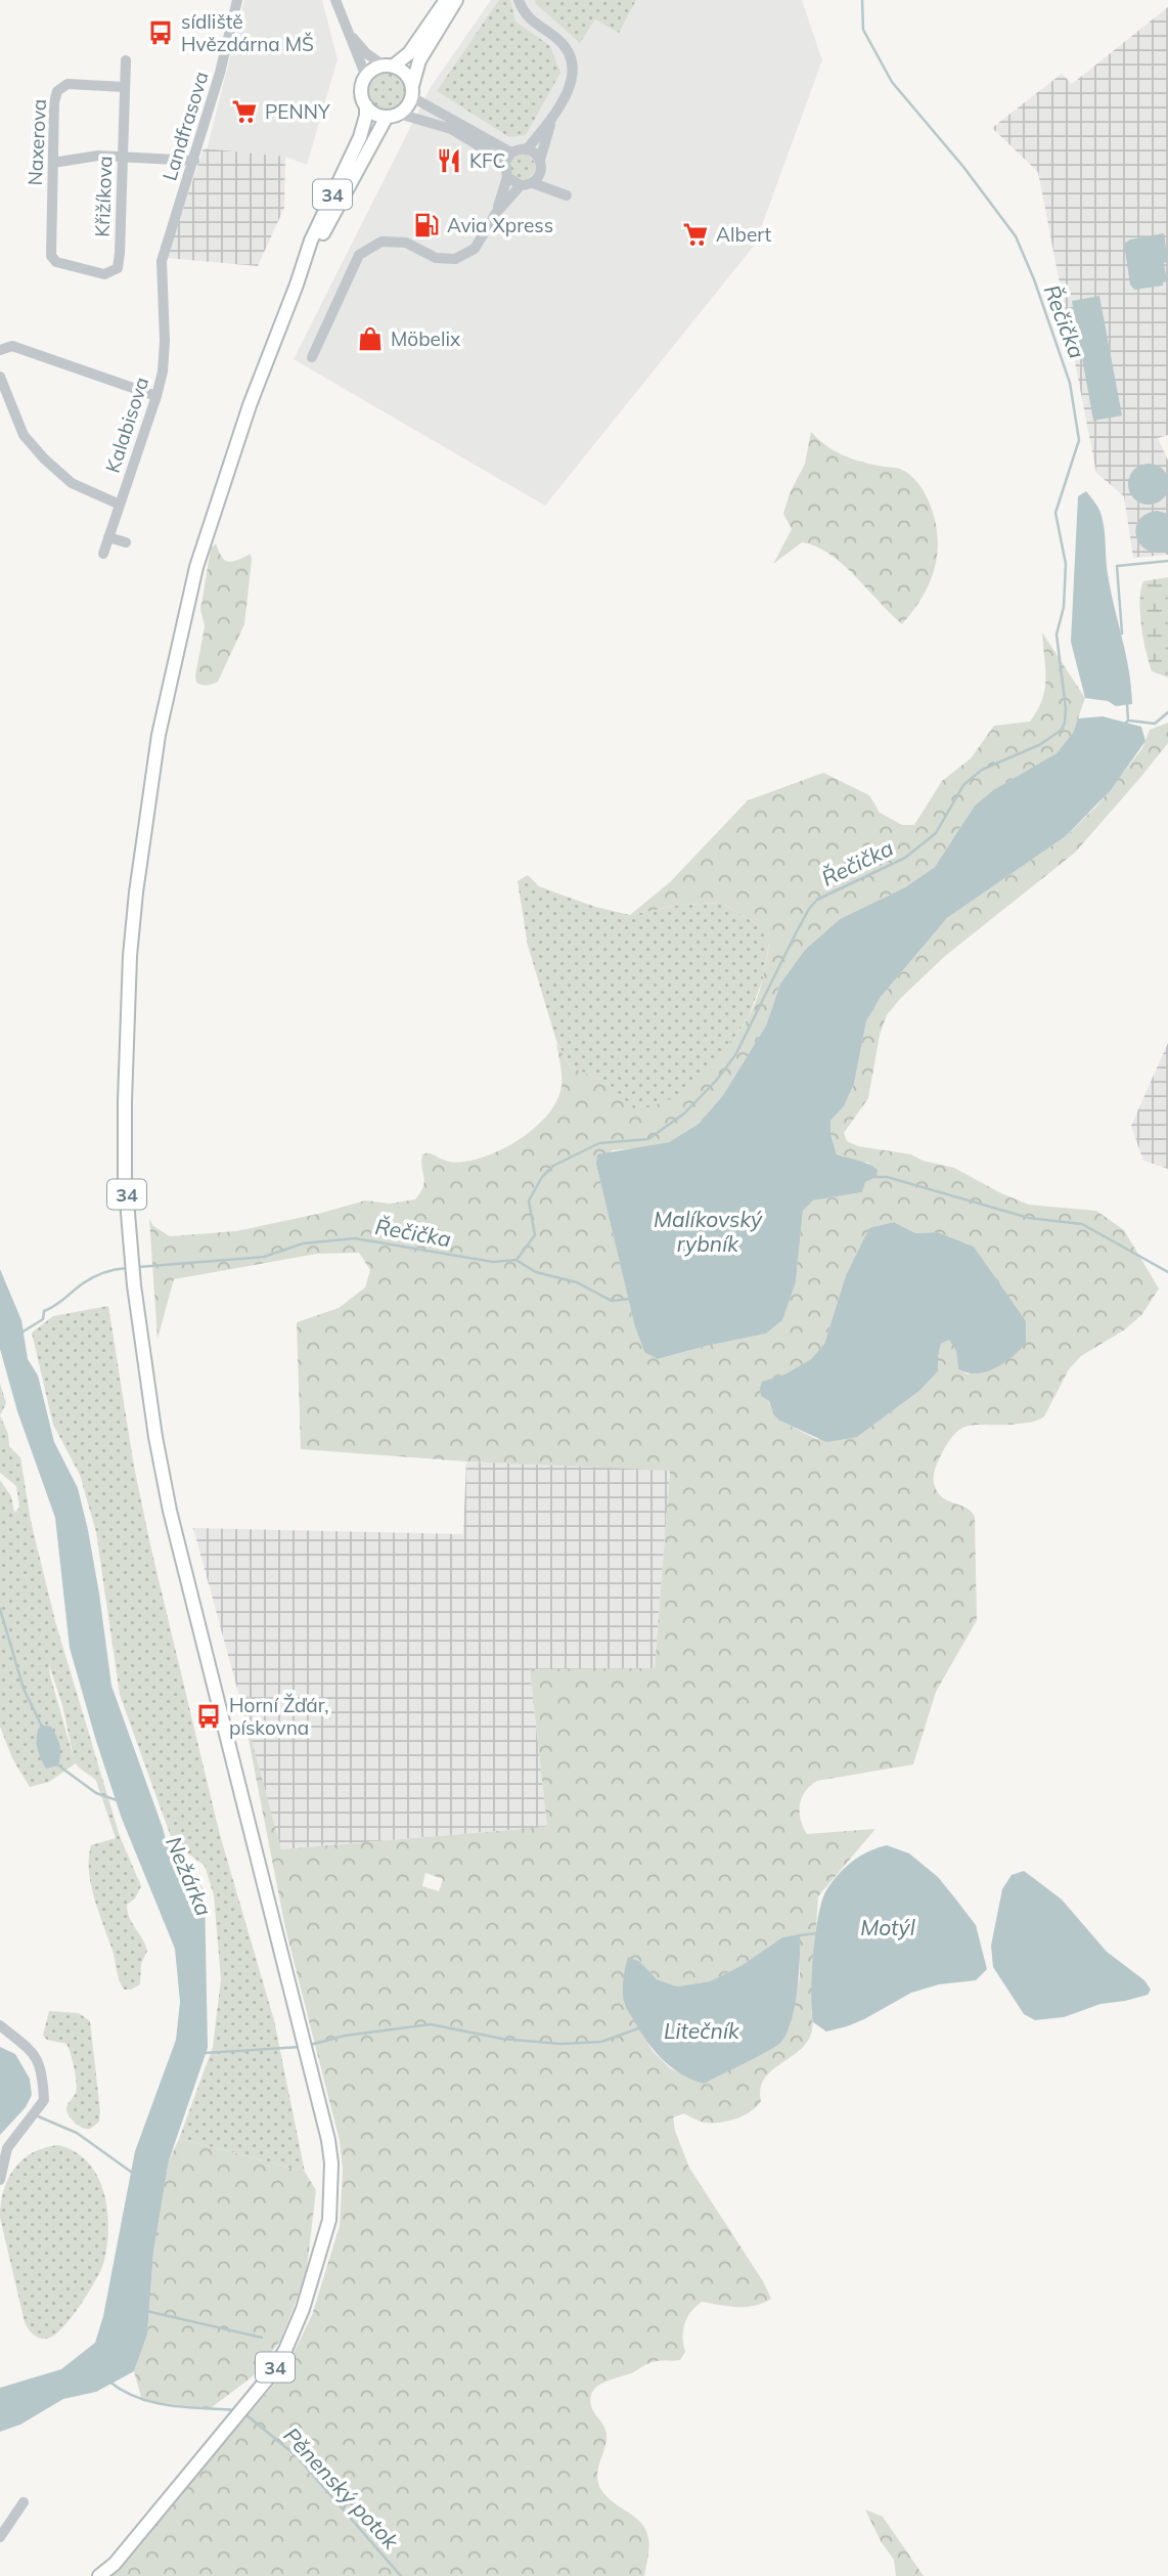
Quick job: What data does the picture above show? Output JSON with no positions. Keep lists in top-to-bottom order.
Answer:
{
  "streets": {
    "main road": ["34"],
    "street": [
      "Landfrasova",
      "Naxerova",
      "Křižíkova",
      "Kalabisova"
    ]
  },
  "crossings": [
    ["Landfrasova", "Kalabisova"],
    ["Naxerova", "Křižíkova"]
  ],
  "water": [
    "Řečička",
    "Malíkovský rybník",
    "Nežárka",
    "Motýl",
    "Litečník",
    "Pěnenský potok"
  ],
  "places": {
    "bus stop": ["sídliště Hvězdárna MŠ", "Horní Žďár, pískovna"],
    "supermarket": ["PENNY", "Albert"],
    "restaurant": ["KFC"],
    "fuel station": ["Avia Xpress"],
    "shop": ["Möbelix"]
  }
}
